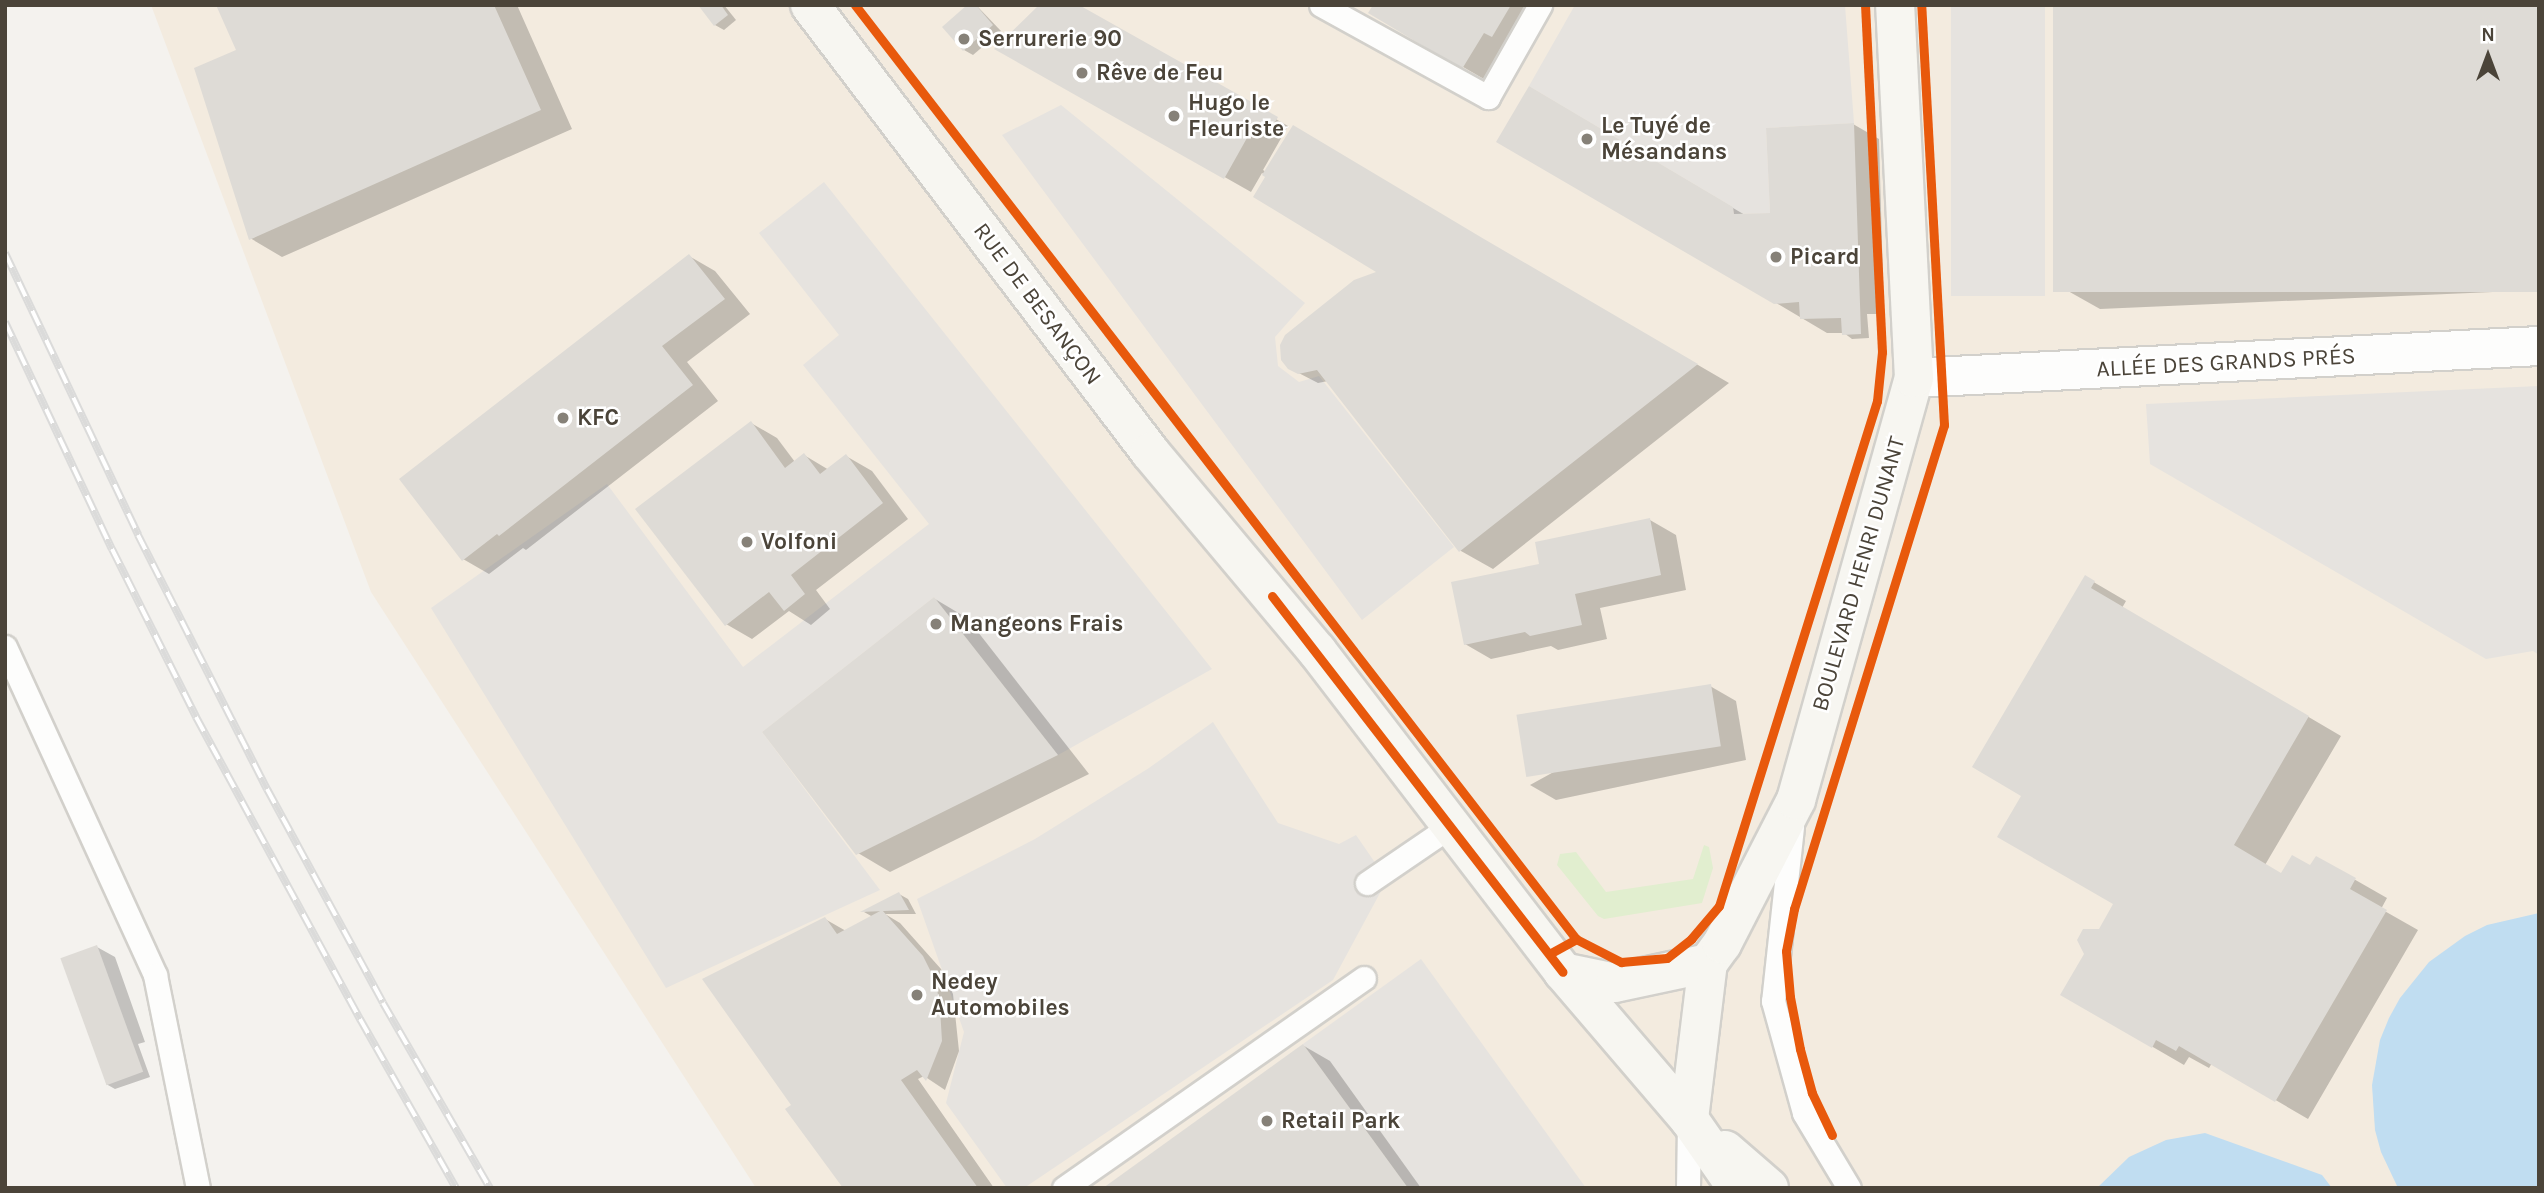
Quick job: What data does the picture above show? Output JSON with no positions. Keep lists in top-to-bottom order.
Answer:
{
  "streets": {
    "main road": ["RUE DE BESANÇON", "BOULEVARD HENRI DUNANT"],
    "street": ["ALLÉE DES GRANDS PRÉS"]
  },
  "crossings": [
    ["RUE DE BESANÇON", "BOULEVARD HENRI DUNANT"],
    ["ALLÉE DES GRANDS PRÉS", "BOULEVARD HENRI DUNANT"]
  ],
  "places": [
    "Serrurerie 90",
    "Rêve de Feu",
    "Hugo le Fleuriste",
    "Le Tuyé de Mésandans",
    "Picard",
    "KFC",
    "Volfoni",
    "Mangeons Frais",
    "Nedey Automobiles",
    "Retail Park"
  ],
  "north": "top"
}
